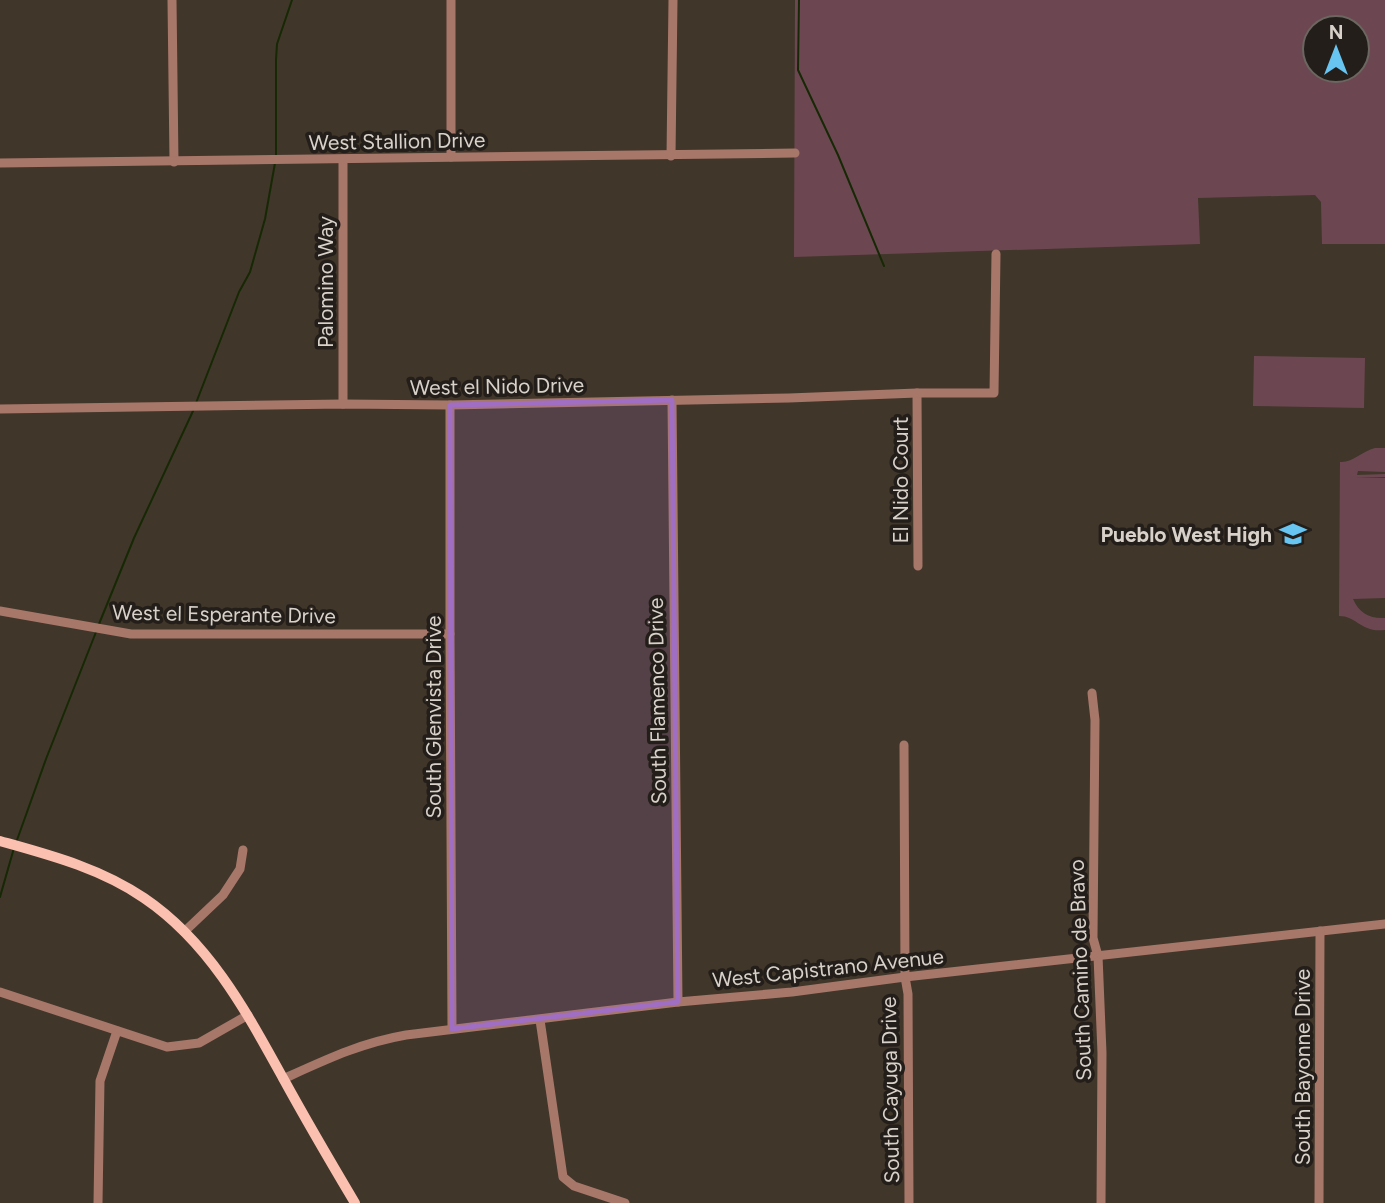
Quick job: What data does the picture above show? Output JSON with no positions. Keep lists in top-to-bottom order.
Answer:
{
  "streets": {
    "street": [
      "West Stallion Drive",
      "Palomino Way",
      "West el Nido Drive",
      "El Nido Court",
      "West el Esperante Drive",
      "South Flamenco Drive",
      "South Glenvista Drive",
      "West Capistrano Avenue",
      "South Camino de Bravo",
      "South Bayonne Drive",
      "South Cayuga Drive"
    ]
  },
  "crossings": [
    ["West Stallion Drive", "Palomino Way"],
    ["Palomino Way", "West el Nido Drive"],
    ["West el Nido Drive", "El Nido Court"],
    ["West el Nido Drive", "South Flamenco Drive"],
    ["West el Nido Drive", "South Glenvista Drive"],
    ["West el Esperante Drive", "South Glenvista Drive"],
    ["South Flamenco Drive", "West Capistrano Avenue"],
    ["South Glenvista Drive", "West Capistrano Avenue"],
    ["West Capistrano Avenue", "South Camino de Bravo"],
    ["West Capistrano Avenue", "South Bayonne Drive"],
    ["West Capistrano Avenue", "South Cayuga Drive"]
  ],
  "places": {
    "school or university": ["Pueblo West High"]
  },
  "north": "top"
}
